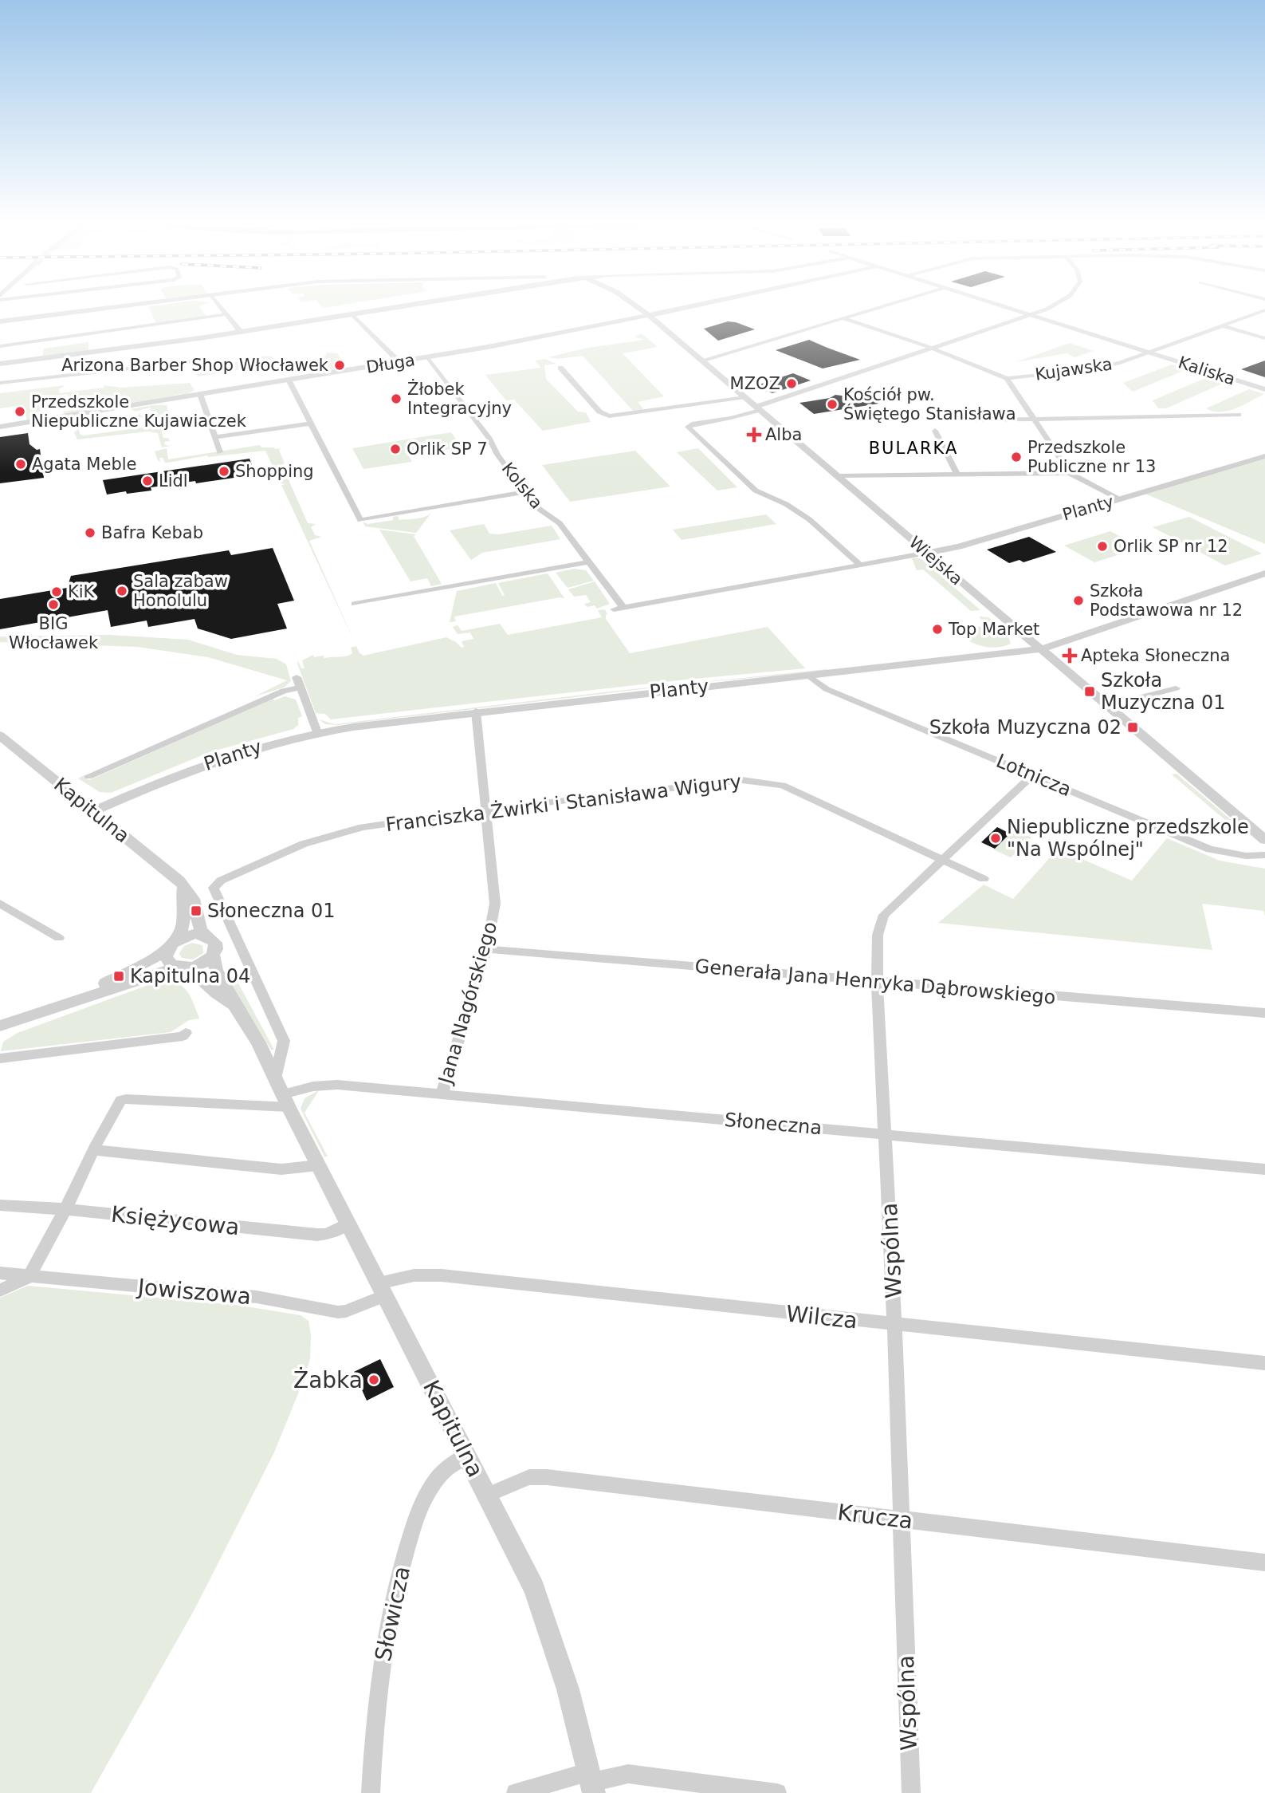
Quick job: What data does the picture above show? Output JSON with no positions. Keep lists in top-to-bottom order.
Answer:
{
  "streets": {
    "street": [
      "Długa",
      "Kujawska",
      "Kaliska",
      "Kolska",
      "Planty",
      "Wiejska",
      "Lotnicza",
      "Franciszka Żwirki i Stanisława Wigury",
      "Kapitulna",
      "Generała Jana Henryka Dąbrowskiego",
      "Jana Nagórskiego",
      "Słoneczna",
      "Księżycowa",
      "Wspólna",
      "Jowiszowa",
      "Wilcza",
      "Krucza",
      "Słowicza"
    ]
  },
  "crossings": [
    ["Długa", "Kolska"],
    ["Długa", "Wiejska"],
    ["Kujawska", "Kaliska"],
    ["Kolska", "Planty"],
    ["Planty", "Wiejska"],
    ["Planty", "Lotnicza"],
    ["Planty", "Kapitulna"],
    ["Planty", "Jana Nagórskiego"],
    ["Lotnicza", "Wspólna"],
    ["Franciszka Żwirki i Stanisława Wigury", "Kapitulna"],
    ["Franciszka Żwirki i Stanisława Wigury", "Jana Nagórskiego"],
    ["Franciszka Żwirki i Stanisława Wigury", "Słoneczna"],
    ["Franciszka Żwirki i Stanisława Wigury", "Wspólna"],
    ["Kapitulna", "Słoneczna"],
    ["Kapitulna", "Księżycowa"],
    ["Kapitulna", "Jowiszowa"],
    ["Kapitulna", "Wilcza"],
    ["Kapitulna", "Krucza"],
    ["Kapitulna", "Słowicza"],
    ["Generała Jana Henryka Dąbrowskiego", "Jana Nagórskiego"],
    ["Generała Jana Henryka Dąbrowskiego", "Wspólna"],
    ["Jana Nagórskiego", "Słoneczna"],
    ["Słoneczna", "Wspólna"],
    ["Wspólna", "Wilcza"],
    ["Wspólna", "Krucza"],
    ["Jowiszowa", "Wilcza"]
  ],
  "districts": ["BULARKA"],
  "places": {
    "other": [
      "Arizona Barber Shop Włocławek",
      "MZOZ",
      "Żłobek Integracyjny",
      "Kościół pw. Świętego Stanisława",
      "Przedszkole Niepubliczne Kujawiaczek",
      "Orlik SP 7",
      "Przedszkole Publiczne nr 13",
      "Agata Meble",
      "Shopping",
      "Lidl",
      "Bafra Kebab",
      "Orlik SP nr 12",
      "Sala zabaw Honolulu",
      "KiK",
      "Szkoła Podstawowa nr 12",
      "BIG Włocławek",
      "Top Market",
      "Niepubliczne przedszkole \"Na Wspólnej\"",
      "Żabka"
    ],
    "health": ["Alba", "Apteka Słoneczna"],
    "transit": [
      "Szkoła Muzyczna 01",
      "Szkoła Muzyczna 02",
      "Słoneczna 01",
      "Kapitulna 04"
    ]
  }
}
